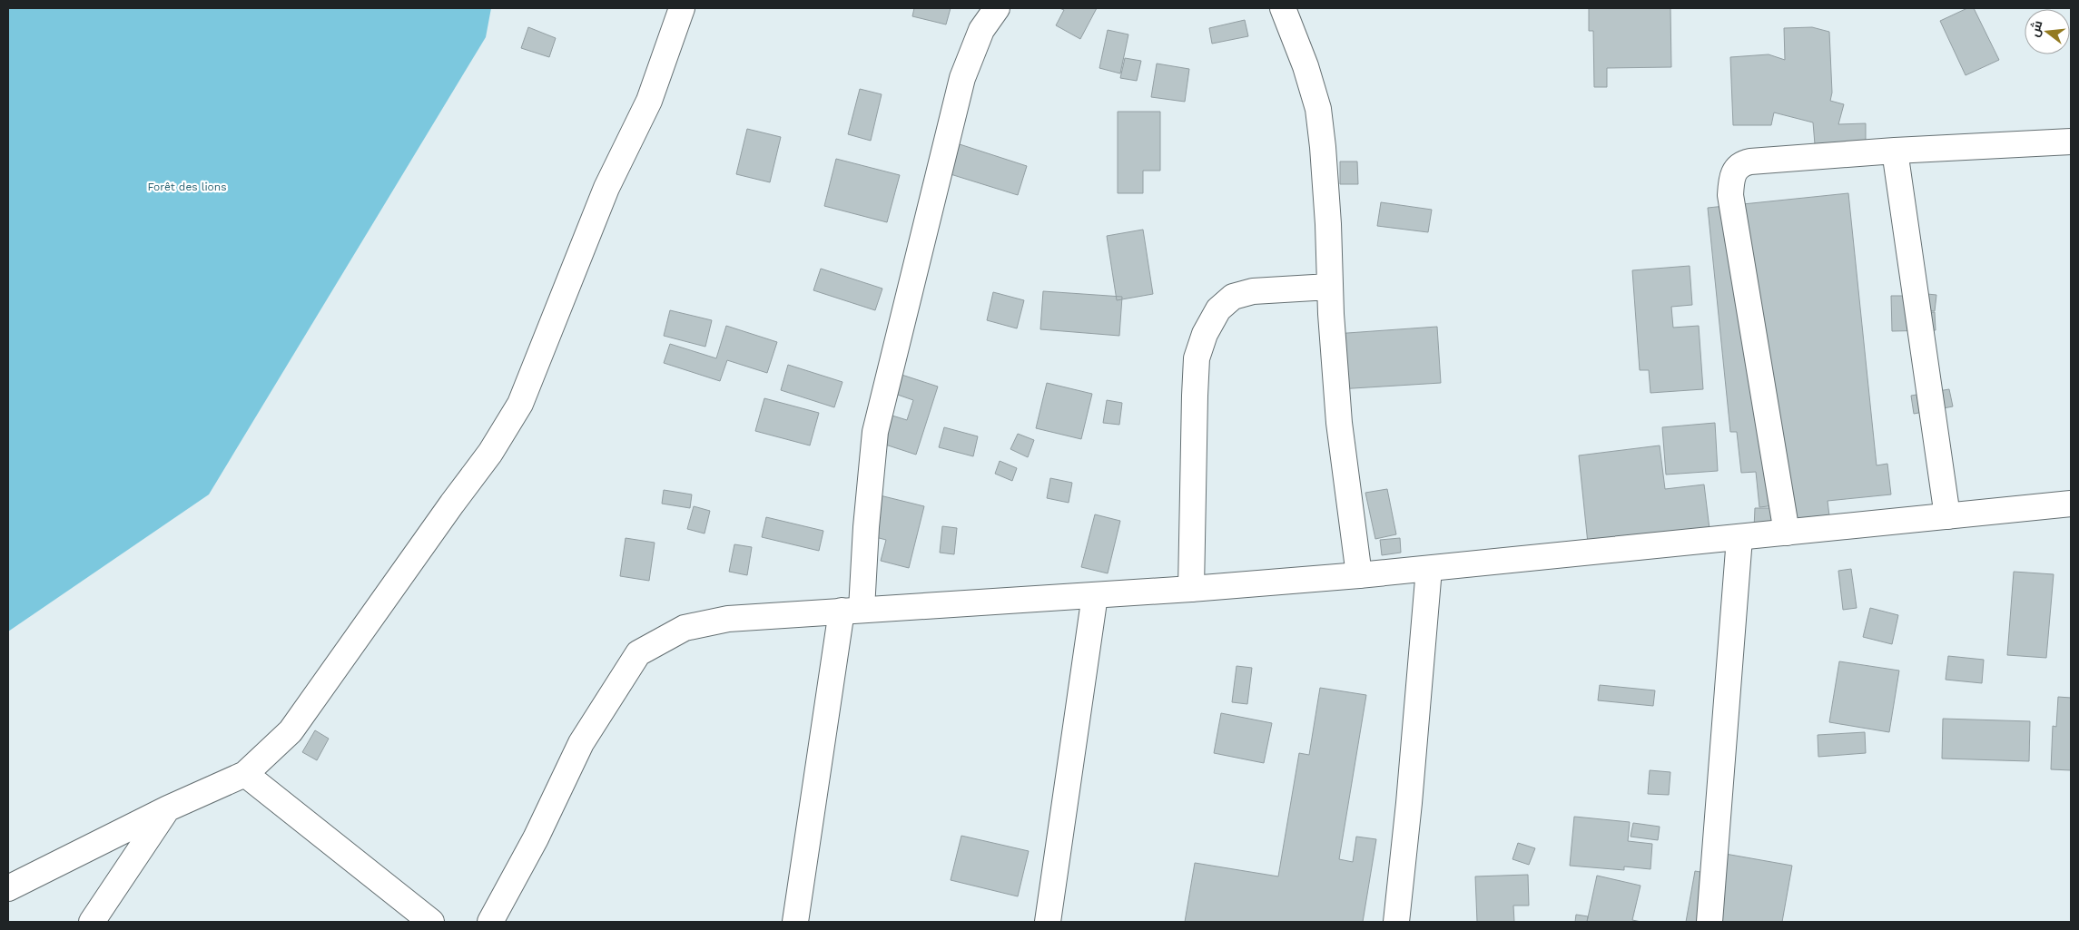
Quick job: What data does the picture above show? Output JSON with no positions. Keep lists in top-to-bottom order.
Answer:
{
  "parks": ["Forêt des lions"],
  "north": "left"
}
